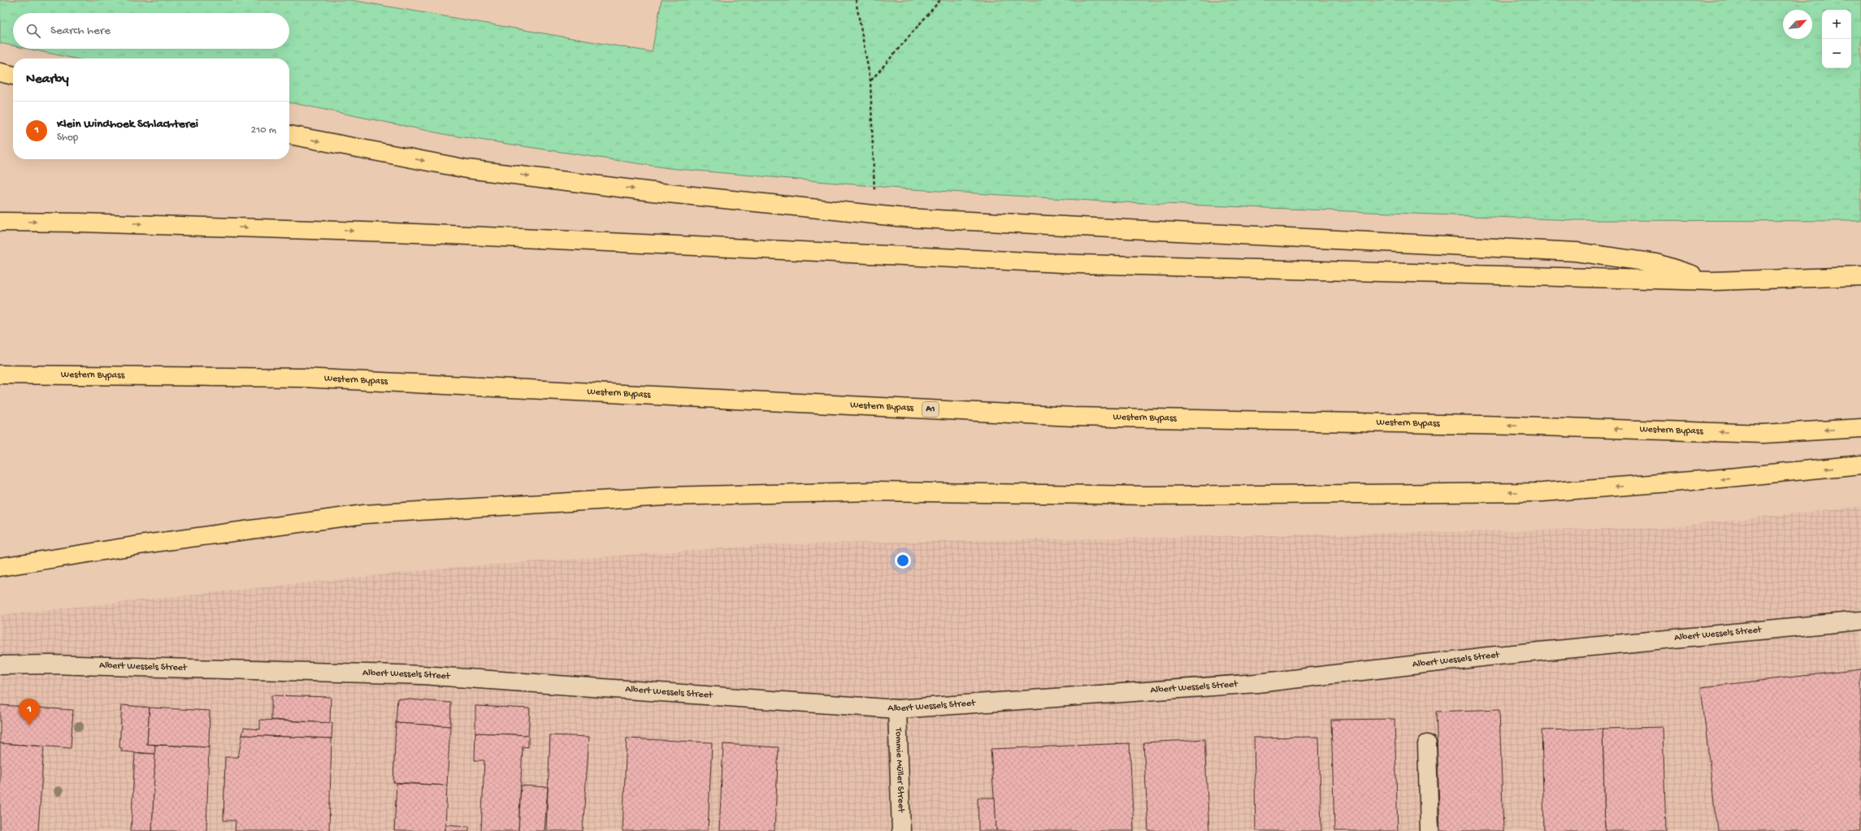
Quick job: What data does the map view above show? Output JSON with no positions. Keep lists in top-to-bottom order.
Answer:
{
  "streets": {
    "highway": ["Western Bypass", "A1"],
    "lane": ["Albert Wessels Street", "Tommie Müller Street"]
  },
  "crossings": [
    ["Albert Wessels Street", "Tommie Müller Street"]
  ],
  "north": "top right",
  "page": {
    "map_buttons": ["+", "−"],
    "search": "Search here",
    "heading": "Nearby",
    "list": [
      {
        "mark": "1",
        "name": "Klein Windhoek Schlachterei",
        "note": "Shop",
        "value": "210 m"
      }
    ],
    "pins": "1"
  }
}
